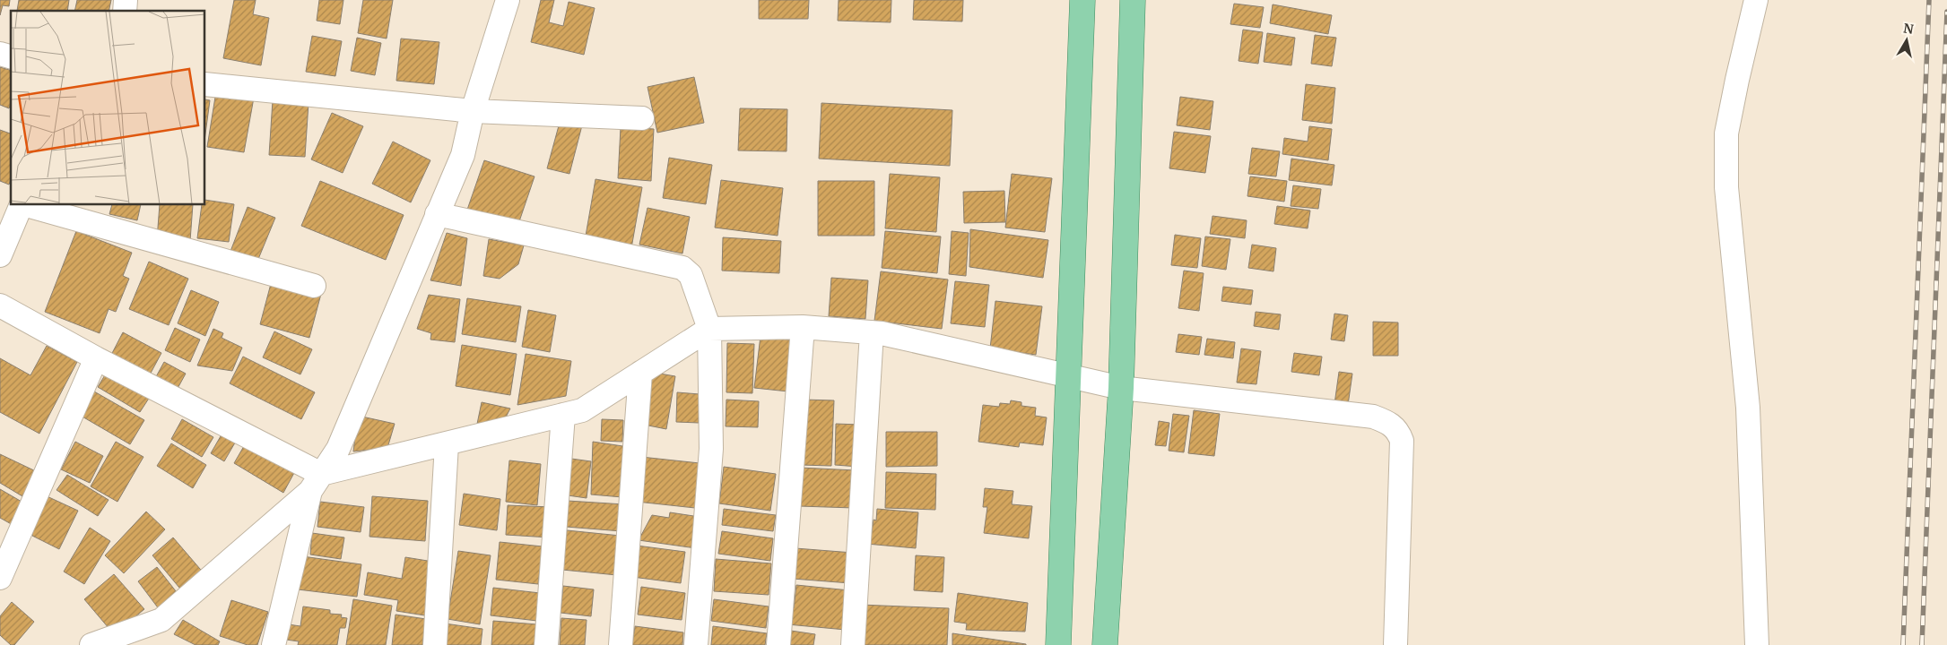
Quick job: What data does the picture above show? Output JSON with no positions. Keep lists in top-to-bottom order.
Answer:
{
  "north": "top"
}
